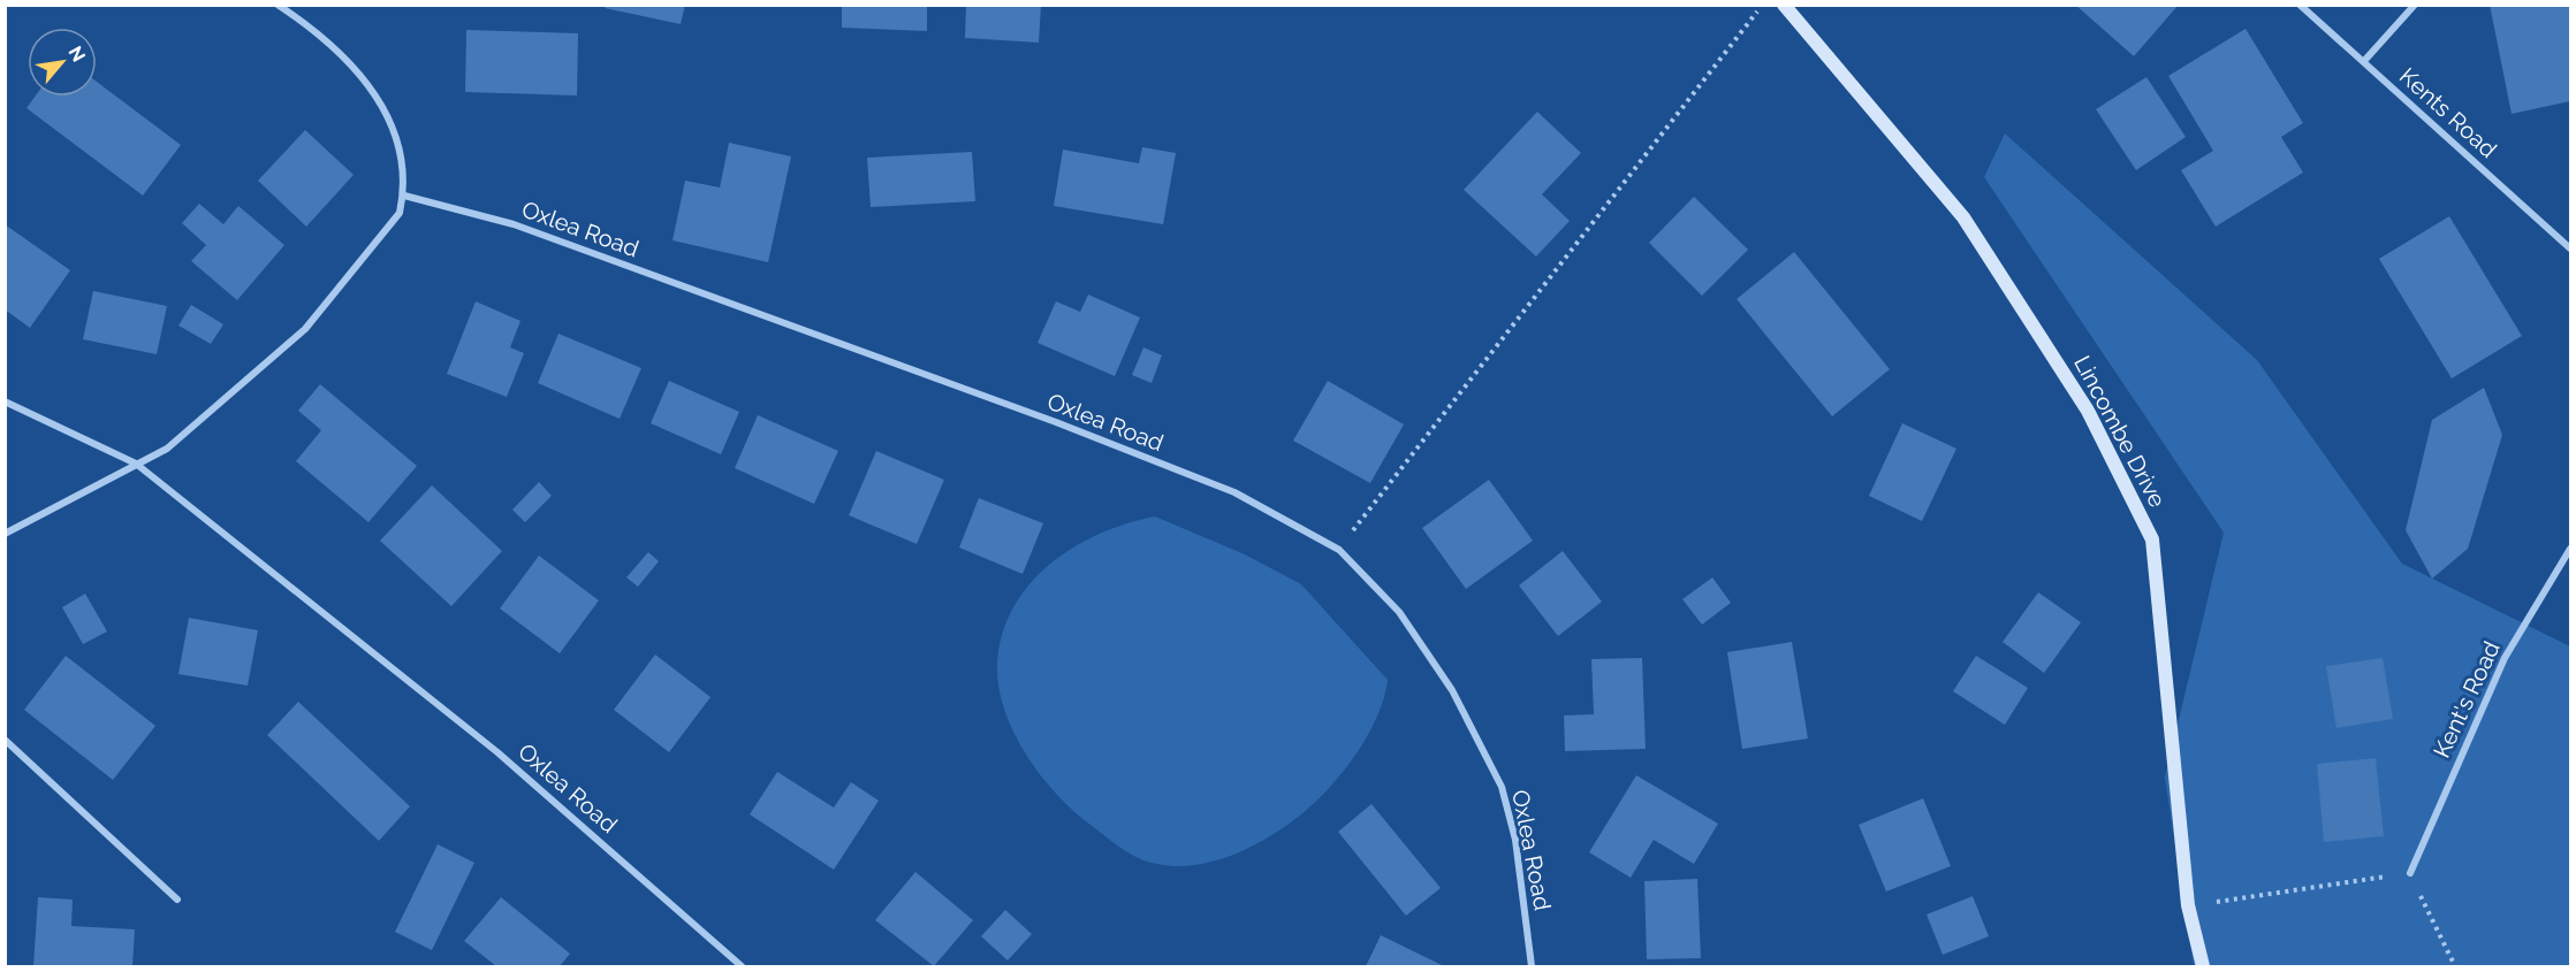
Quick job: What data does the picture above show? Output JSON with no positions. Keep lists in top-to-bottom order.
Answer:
{
  "streets": {
    "street": [
      "Kents Road",
      "Oxlea Road",
      "Lincombe Drive",
      "Kent's Road"
    ]
  },
  "north": "top right"
}
